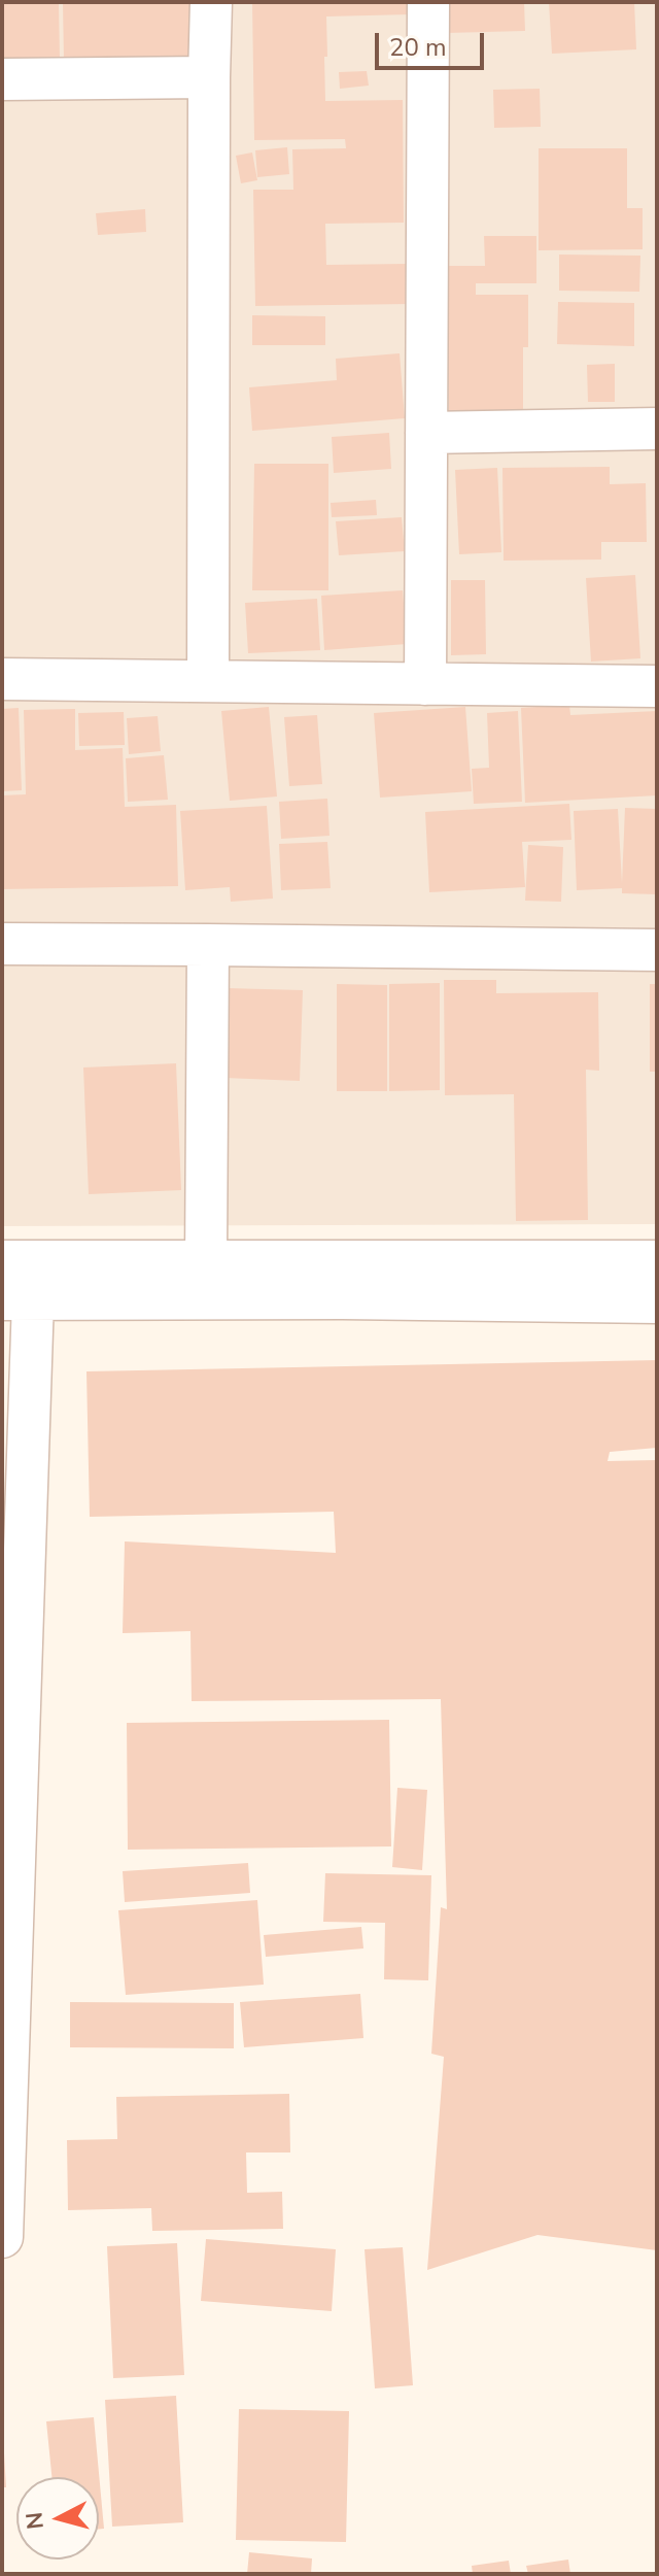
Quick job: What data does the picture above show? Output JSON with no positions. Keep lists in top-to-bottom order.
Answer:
{
  "scale_bar": "20 m",
  "north": "left"
}
